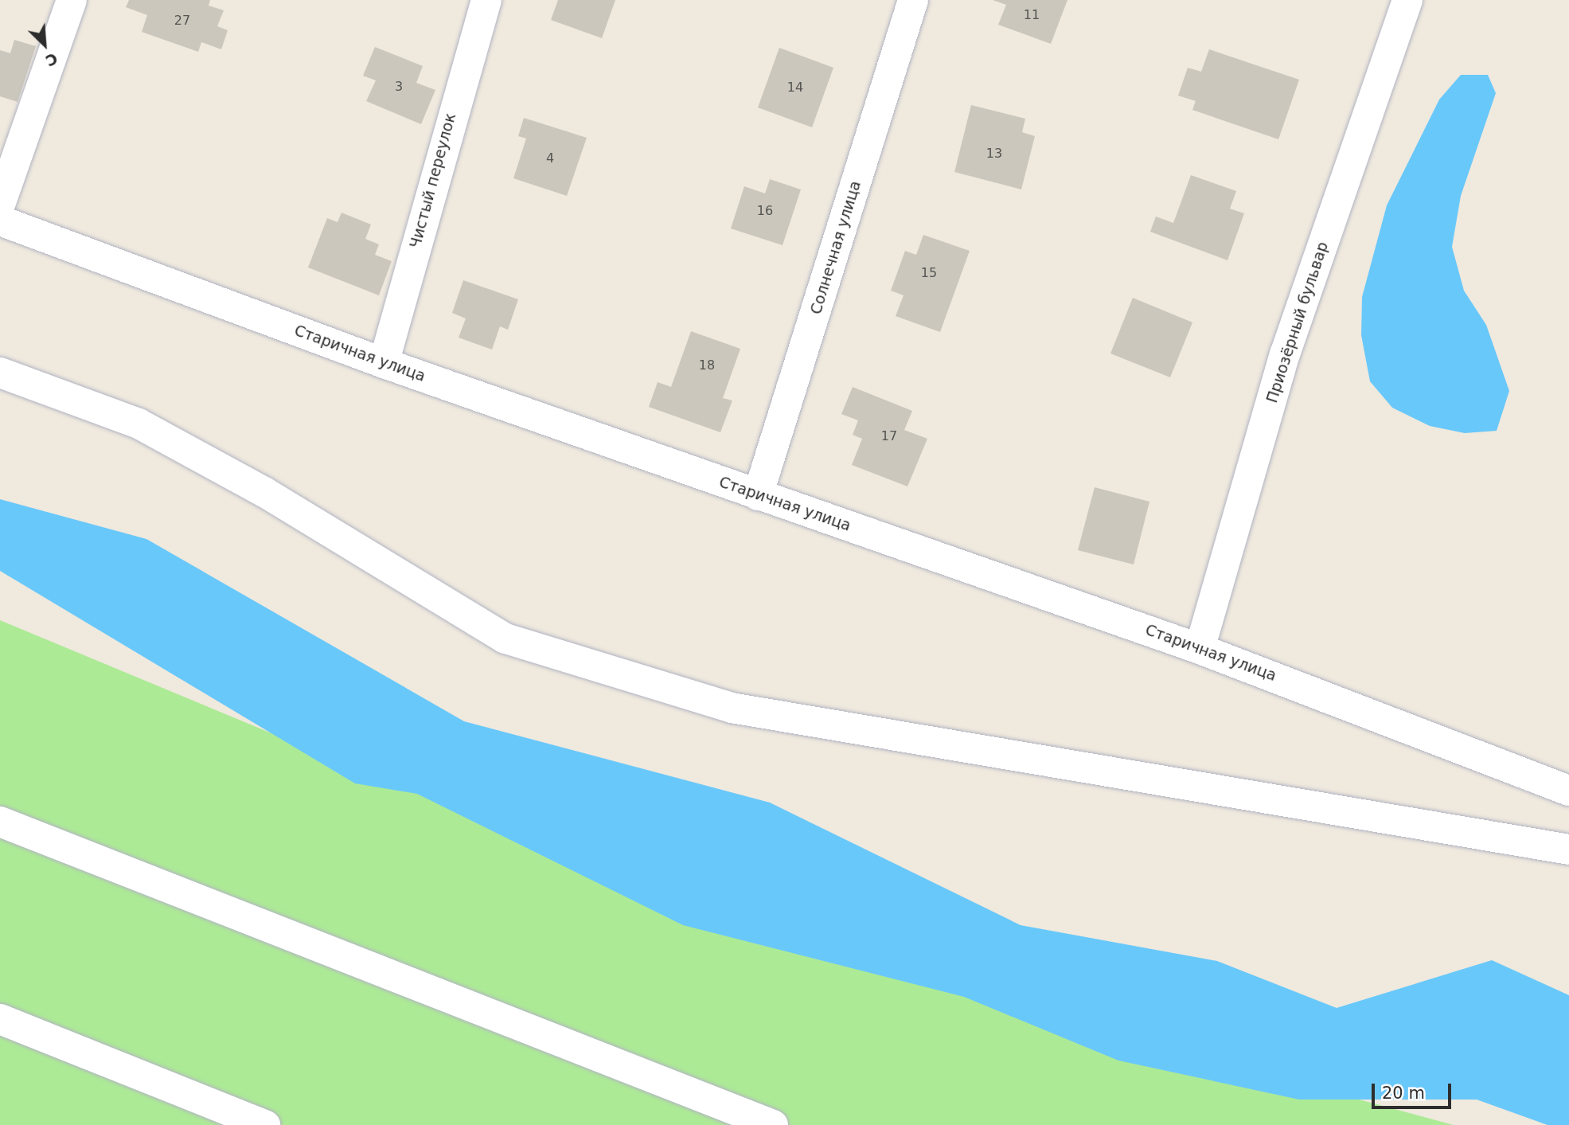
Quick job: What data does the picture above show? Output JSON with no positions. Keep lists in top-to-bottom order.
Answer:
{
  "streets": {
    "street": [
      "Чистый переулок",
      "Солнечная улица",
      "Приозёрный бульвар",
      "Старичная улица"
    ]
  },
  "crossings": [
    ["Чистый переулок", "Старичная улица"],
    ["Солнечная улица", "Старичная улица"],
    ["Приозёрный бульвар", "Старичная улица"]
  ],
  "house_numbers": [
    "11",
    "27",
    "3",
    "14",
    "13",
    "4",
    "16",
    "15",
    "18",
    "17"
  ],
  "scale_bar": "20 m",
  "north": "bottom right"
}
